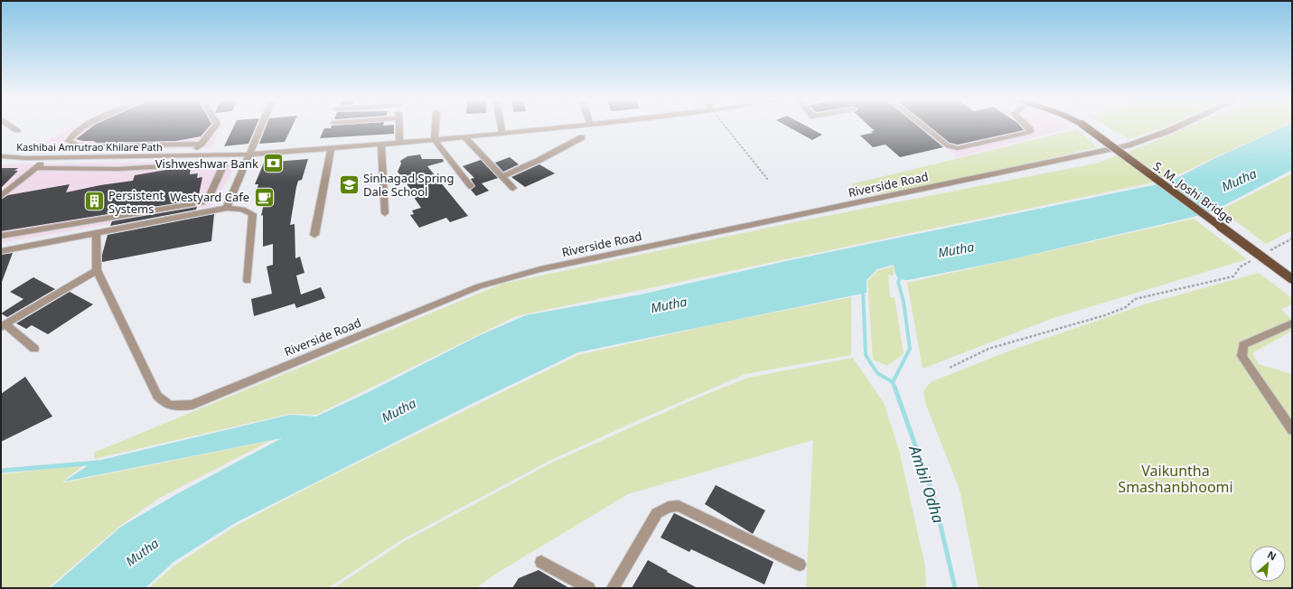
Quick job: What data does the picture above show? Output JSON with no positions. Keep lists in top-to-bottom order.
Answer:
{
  "streets": {
    "main road": ["S. M. Joshi Bridge"],
    "street": ["Kashibai Amrutrao Khilare Path", "Riverside Road"]
  },
  "water": ["Mutha", "Ambil Odha"],
  "parks": ["Vaikuntha Smashanbhoomi"],
  "places": {
    "bank": ["Vishweshwar Bank"],
    "school or university": ["Sinhagad Spring Dale School"],
    "cafe": ["Westyard Cafe"],
    "building": ["Persistent Systems"]
  },
  "north": "top right"
}
